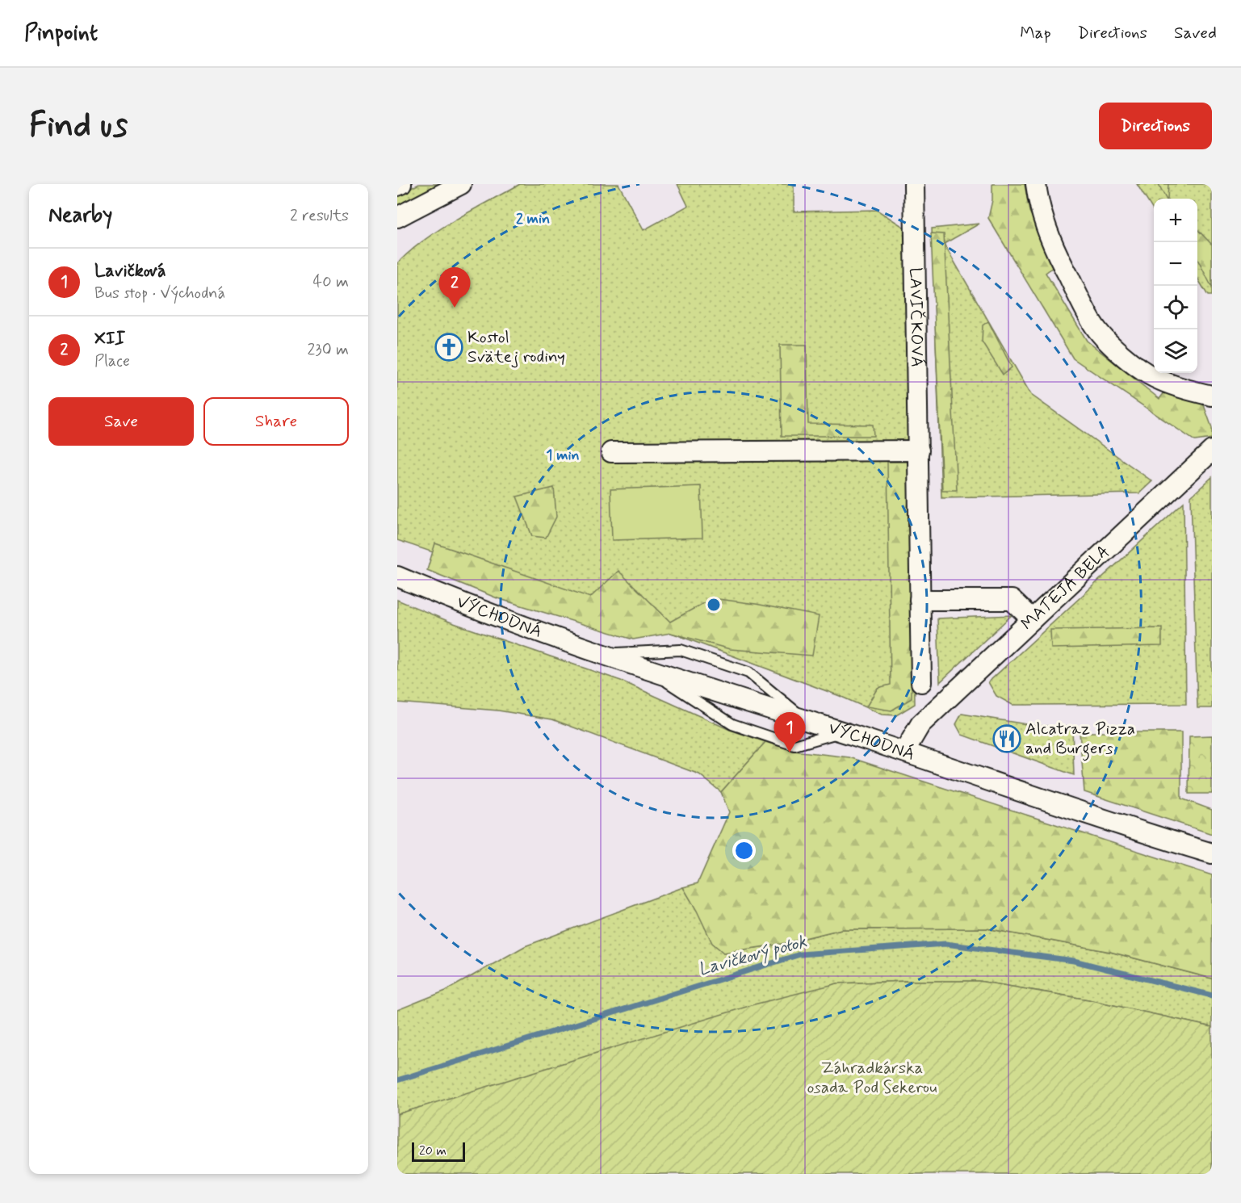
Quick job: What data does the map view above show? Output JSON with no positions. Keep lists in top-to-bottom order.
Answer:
{
  "streets": {
    "street": ["LAVIČKOVÁ", "MATEJA BELA", "VÝCHODNÁ"]
  },
  "crossings": [
    ["MATEJA BELA", "VÝCHODNÁ"]
  ],
  "water": ["Lavičkový potok"],
  "parks": ["Záhradkárska osada Pod Sekerou"],
  "places": {
    "church": ["Kostol Svätej rodiny"],
    "restaurant": ["Alcatraz Pizza and Burgers"]
  },
  "scale_bar": "20 m",
  "page": {
    "header": "Pinpoint",
    "nav": ["Map", "Directions", "Saved"],
    "buttons": [
      "Directions",
      ["Save", "Share"]
    ],
    "title": "Find us",
    "heading": ["Nearby", "2 results"],
    "map_buttons": ["+", "−"],
    "list": [
      {
        "mark": "1",
        "name": "Lavičková",
        "note": "Bus stop · Východná",
        "value": "40 m"
      },
      {
        "mark": "2",
        "name": "XII",
        "note": "Place",
        "value": "230 m"
      }
    ],
    "pins": ["2", "1"],
    "scale": "20 m"
  },
  "rings": ["2 min", "1 min"]
}
